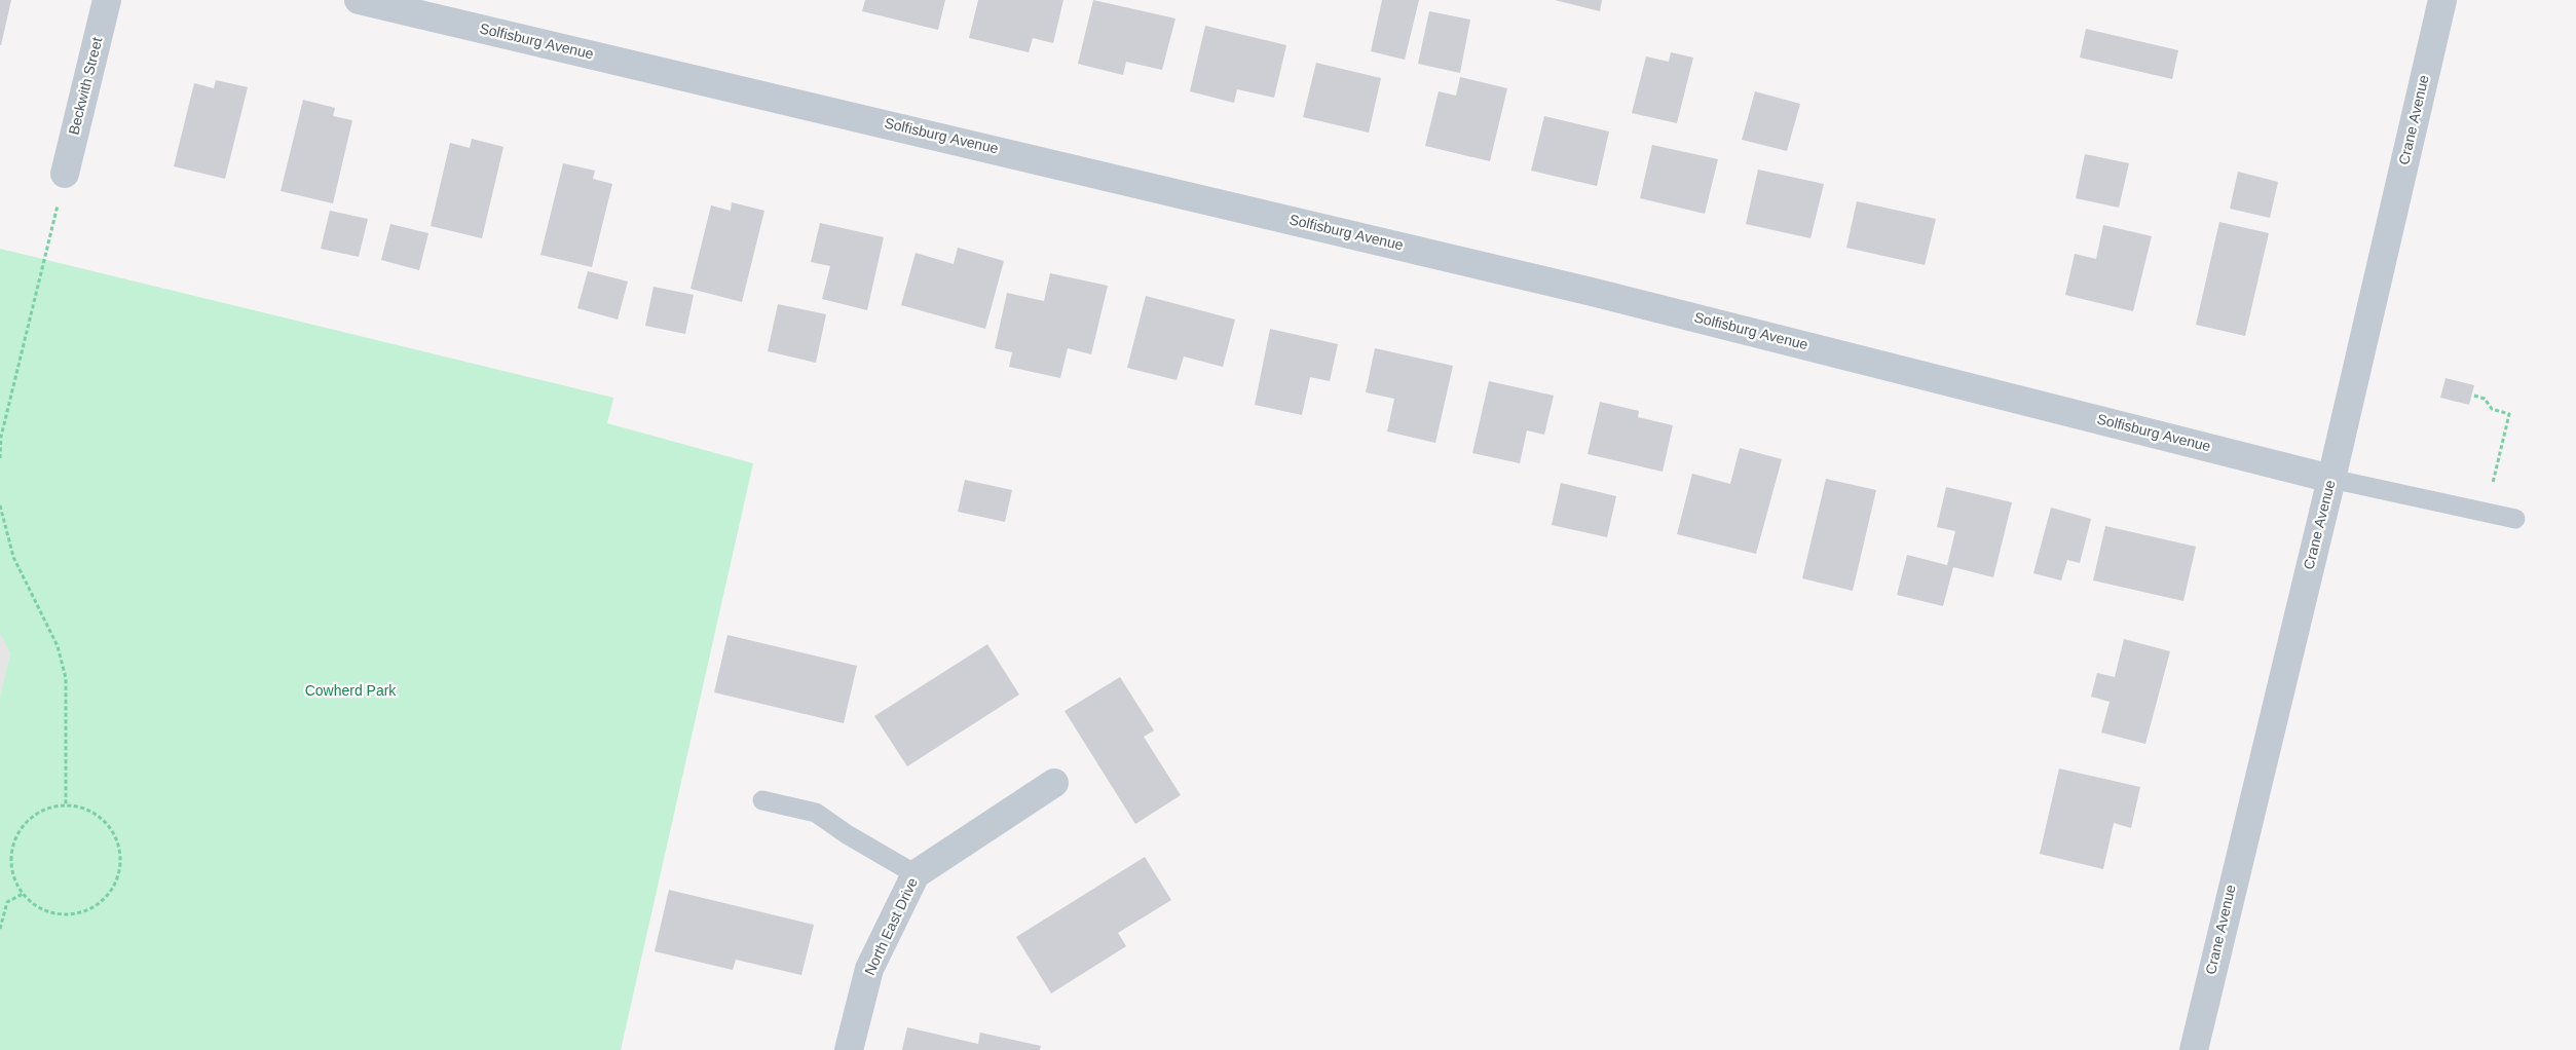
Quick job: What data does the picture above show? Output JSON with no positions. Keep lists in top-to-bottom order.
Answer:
{
  "streets": {
    "street": [
      "Solfisburg Avenue",
      "Beckwith Street",
      "Crane Avenue",
      "North East Drive"
    ]
  },
  "crossings": [
    ["Solfisburg Avenue", "Crane Avenue"]
  ],
  "parks": ["Cowherd Park"]
}
